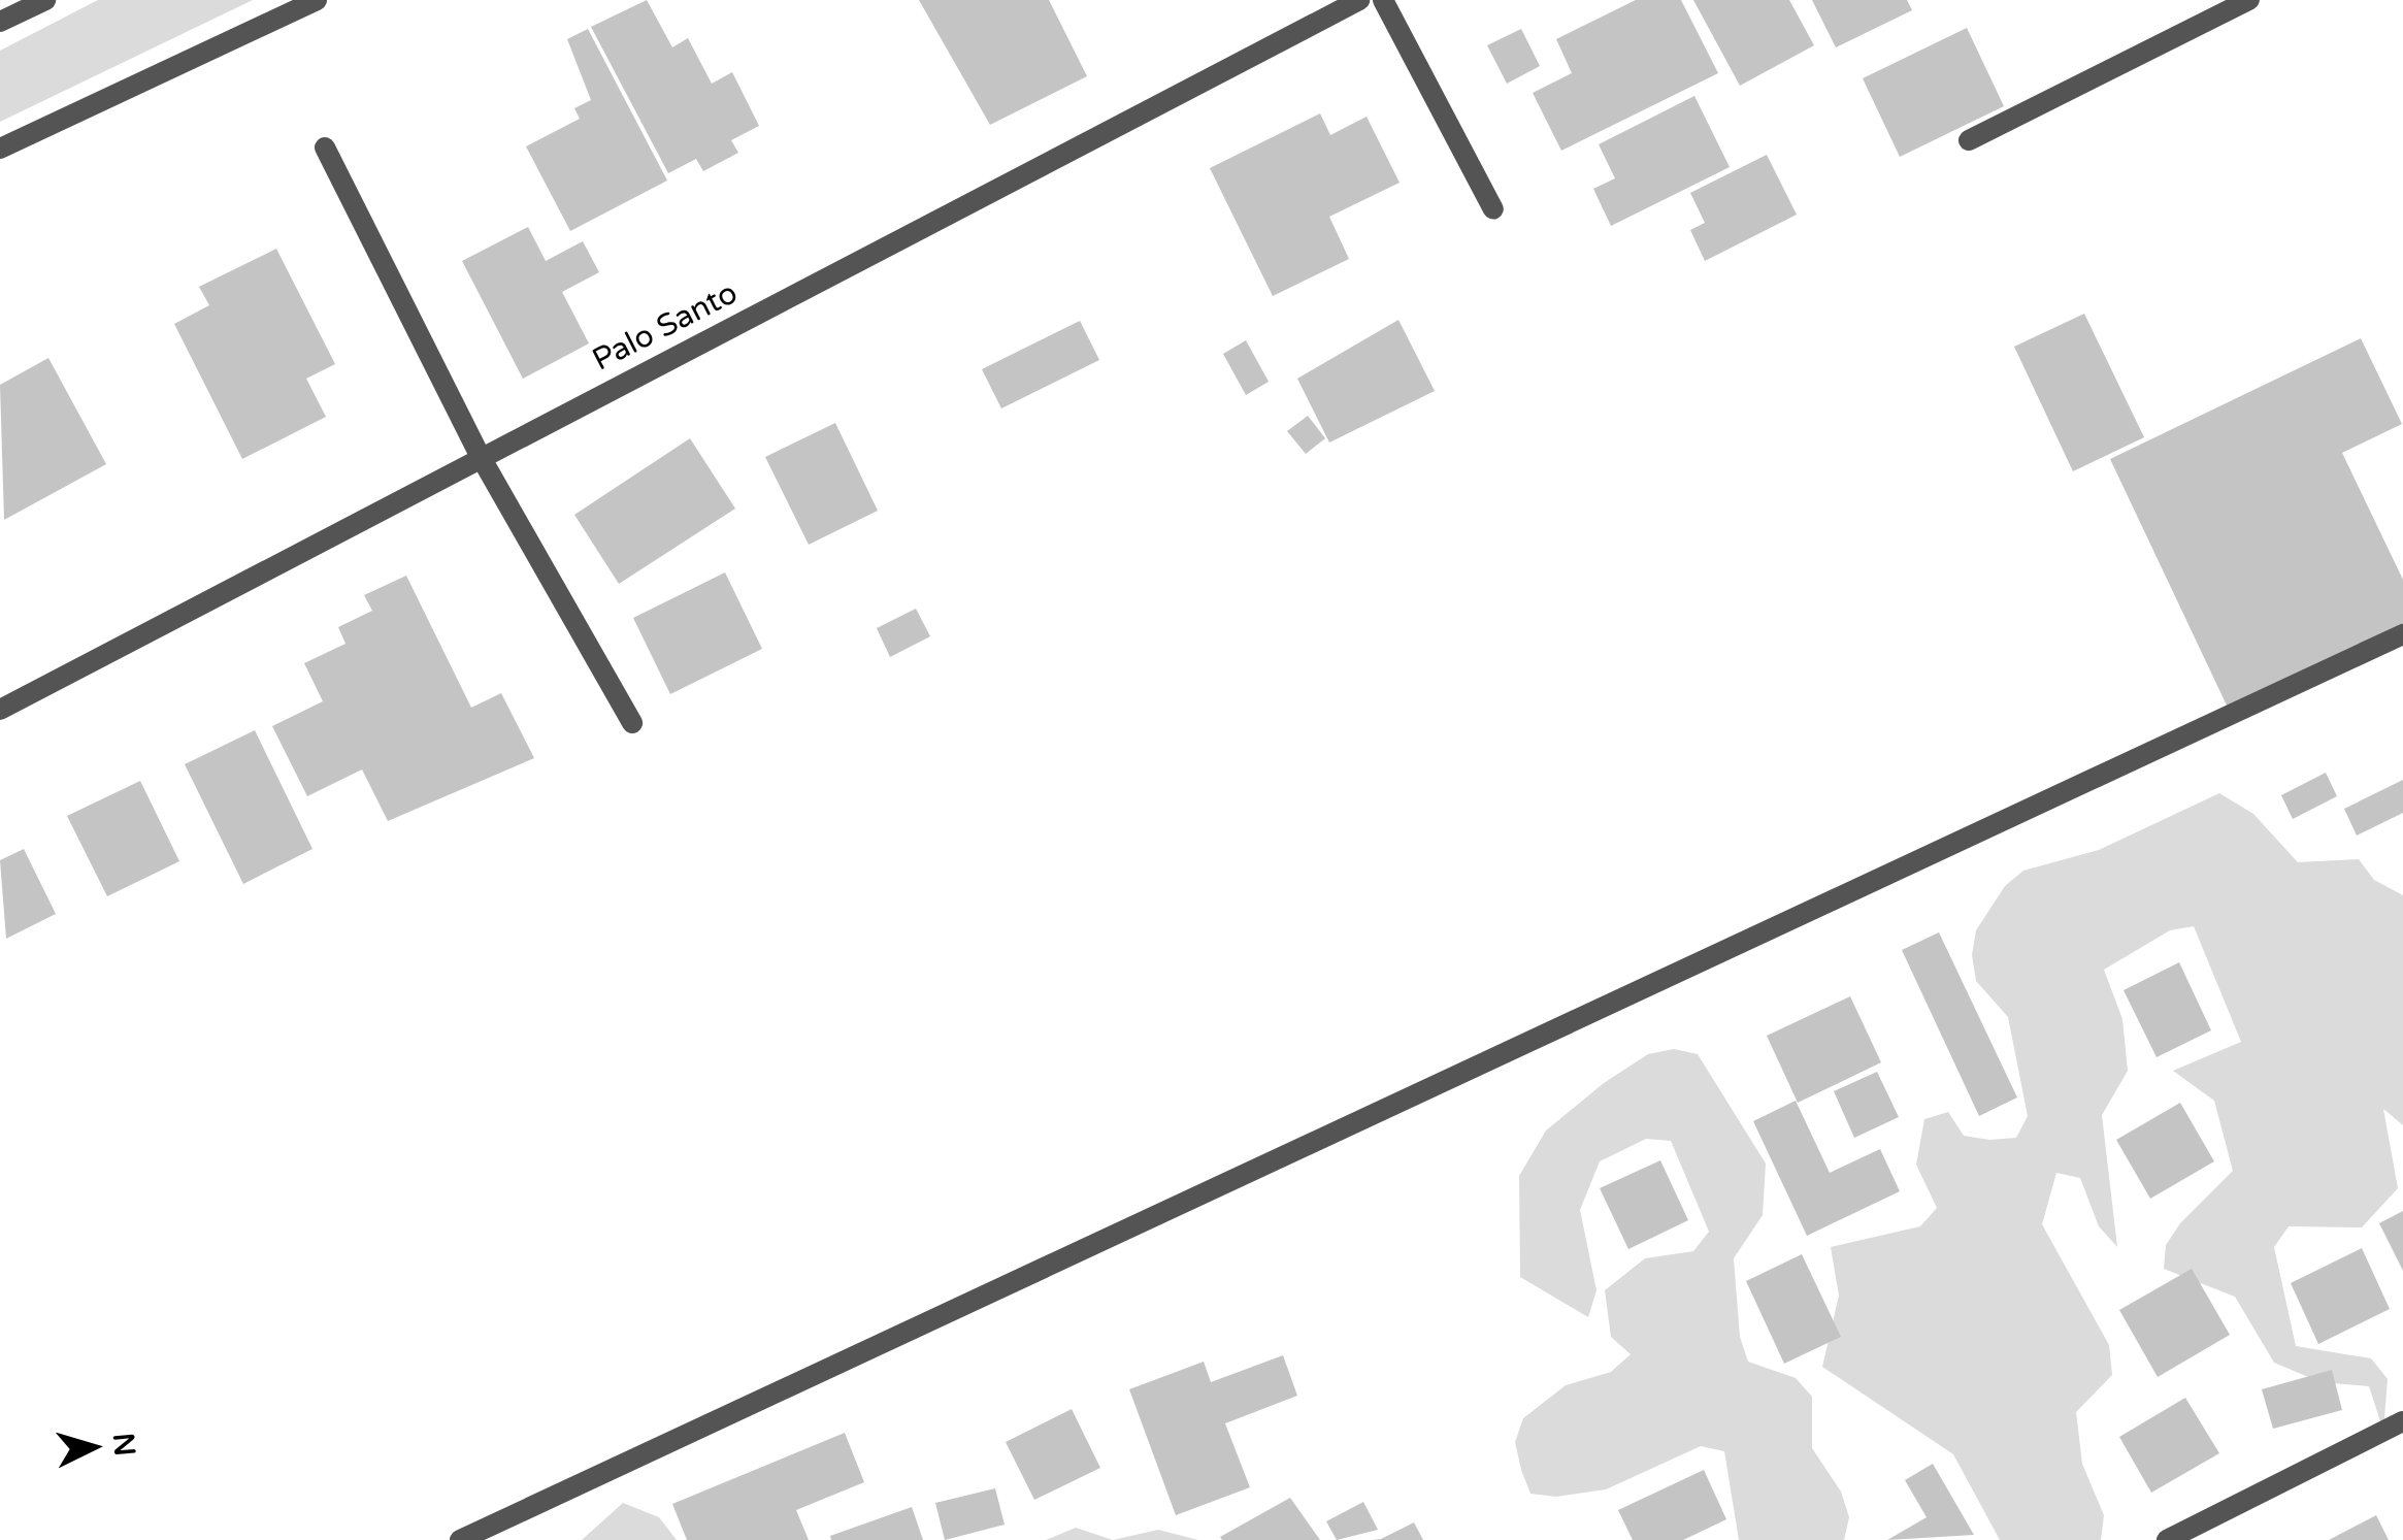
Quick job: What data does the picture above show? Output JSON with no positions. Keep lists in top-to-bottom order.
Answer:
{
  "streets": {
    "street": ["Palo Santo"]
  },
  "north": "right"
}
